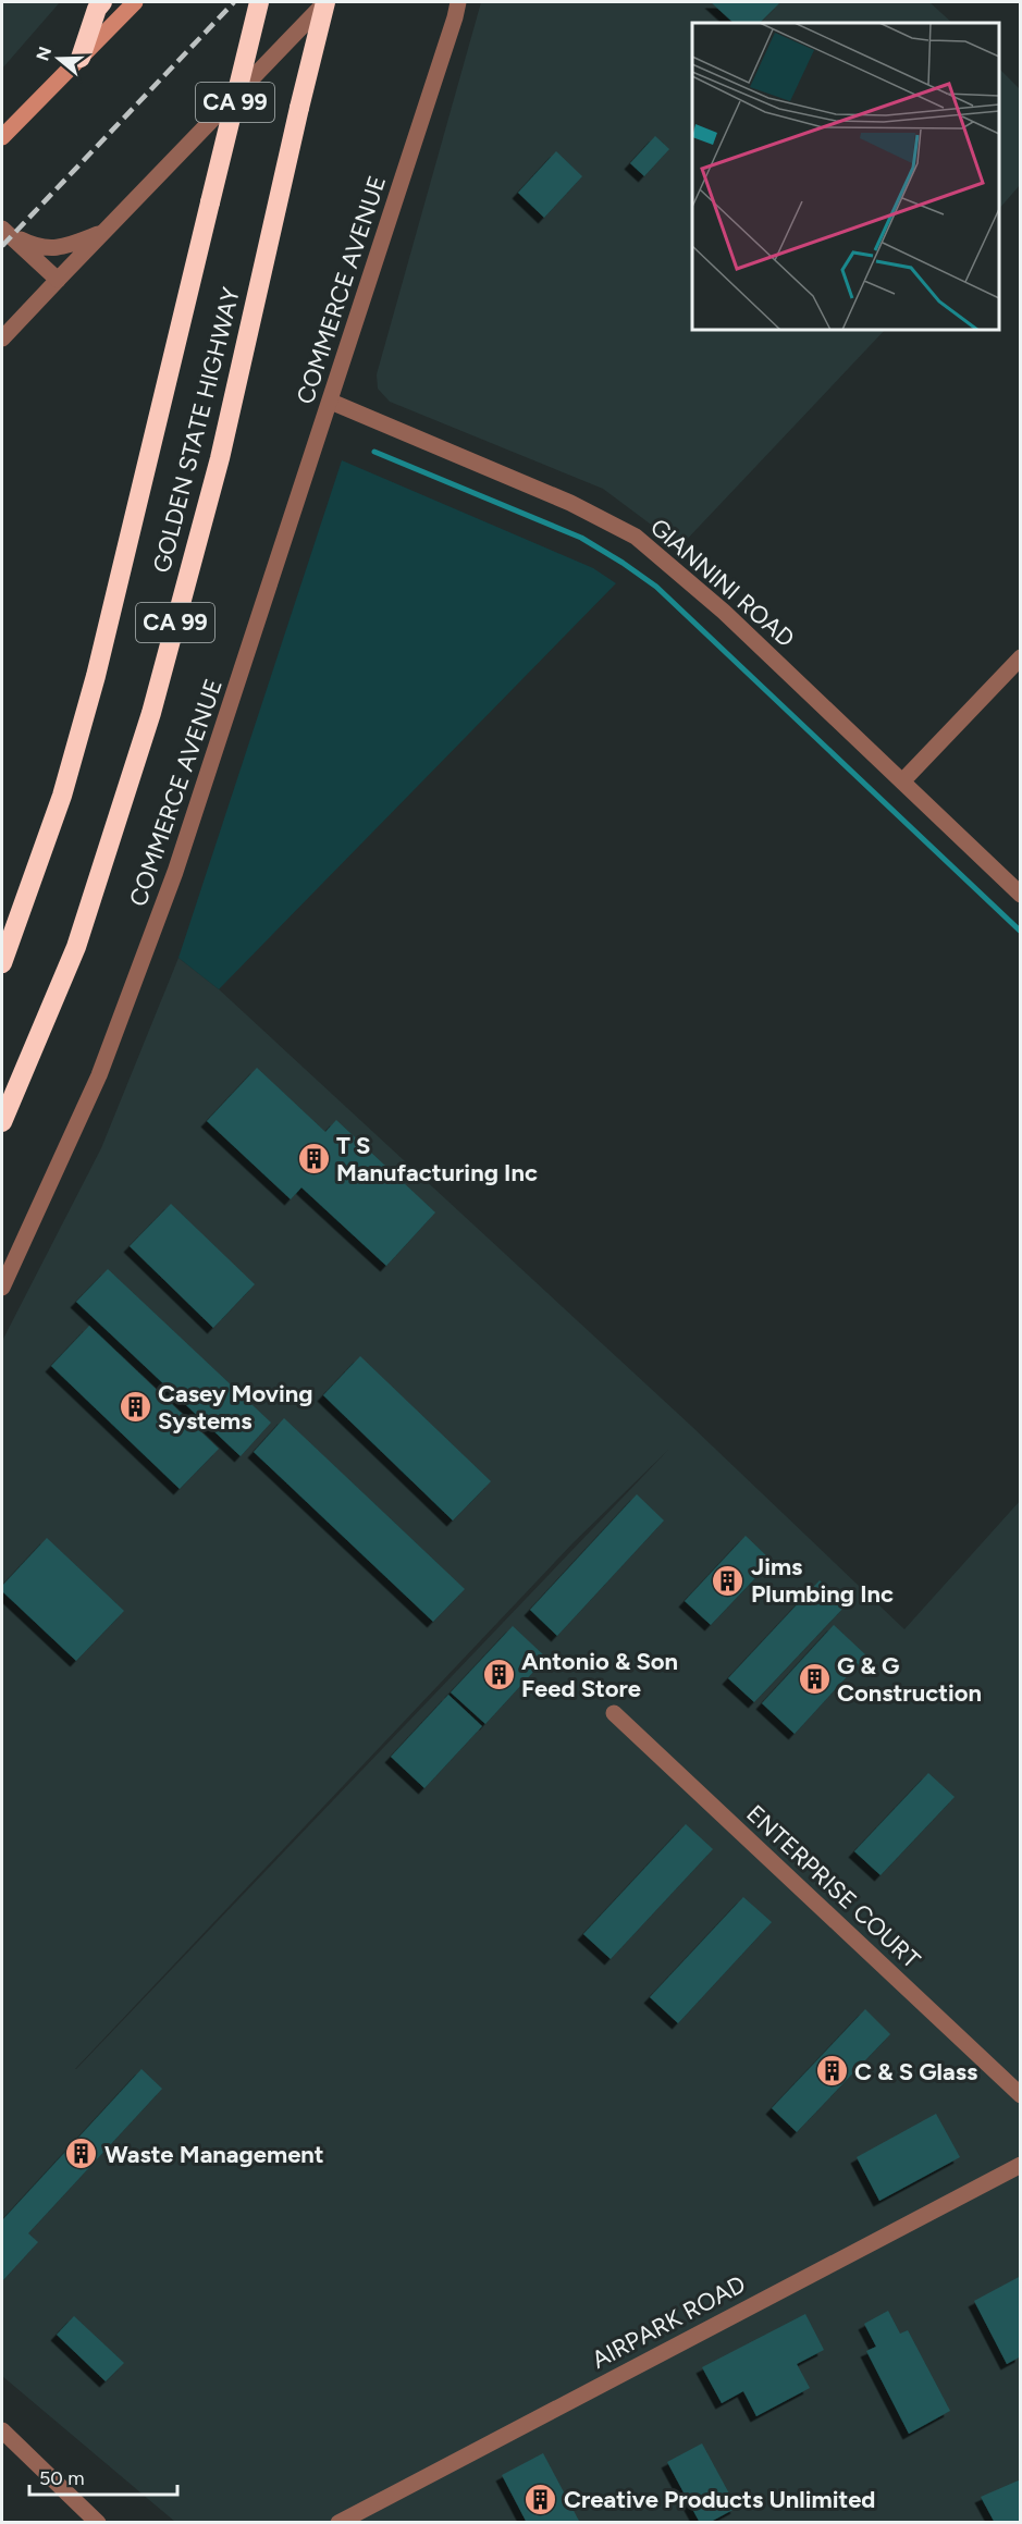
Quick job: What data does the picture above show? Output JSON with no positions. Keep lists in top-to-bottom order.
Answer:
{
  "streets": {
    "highway": ["CA 99", "GOLDEN STATE HIGHWAY"],
    "street": [
      "COMMERCE AVENUE",
      "GIANNINI ROAD",
      "ENTERPRISE COURT",
      "AIRPARK ROAD"
    ]
  },
  "crossings": [
    ["COMMERCE AVENUE", "GIANNINI ROAD"]
  ],
  "places": {
    "building": [
      "T S Manufacturing Inc",
      "Casey Moving Systems",
      "Jims Plumbing Inc",
      "Antonio & Son Feed Store",
      "G & G Construction",
      "C & S Glass",
      "Waste Management",
      "Creative Products Unlimited"
    ]
  },
  "scale_bar": "50 m",
  "north": "left"
}
